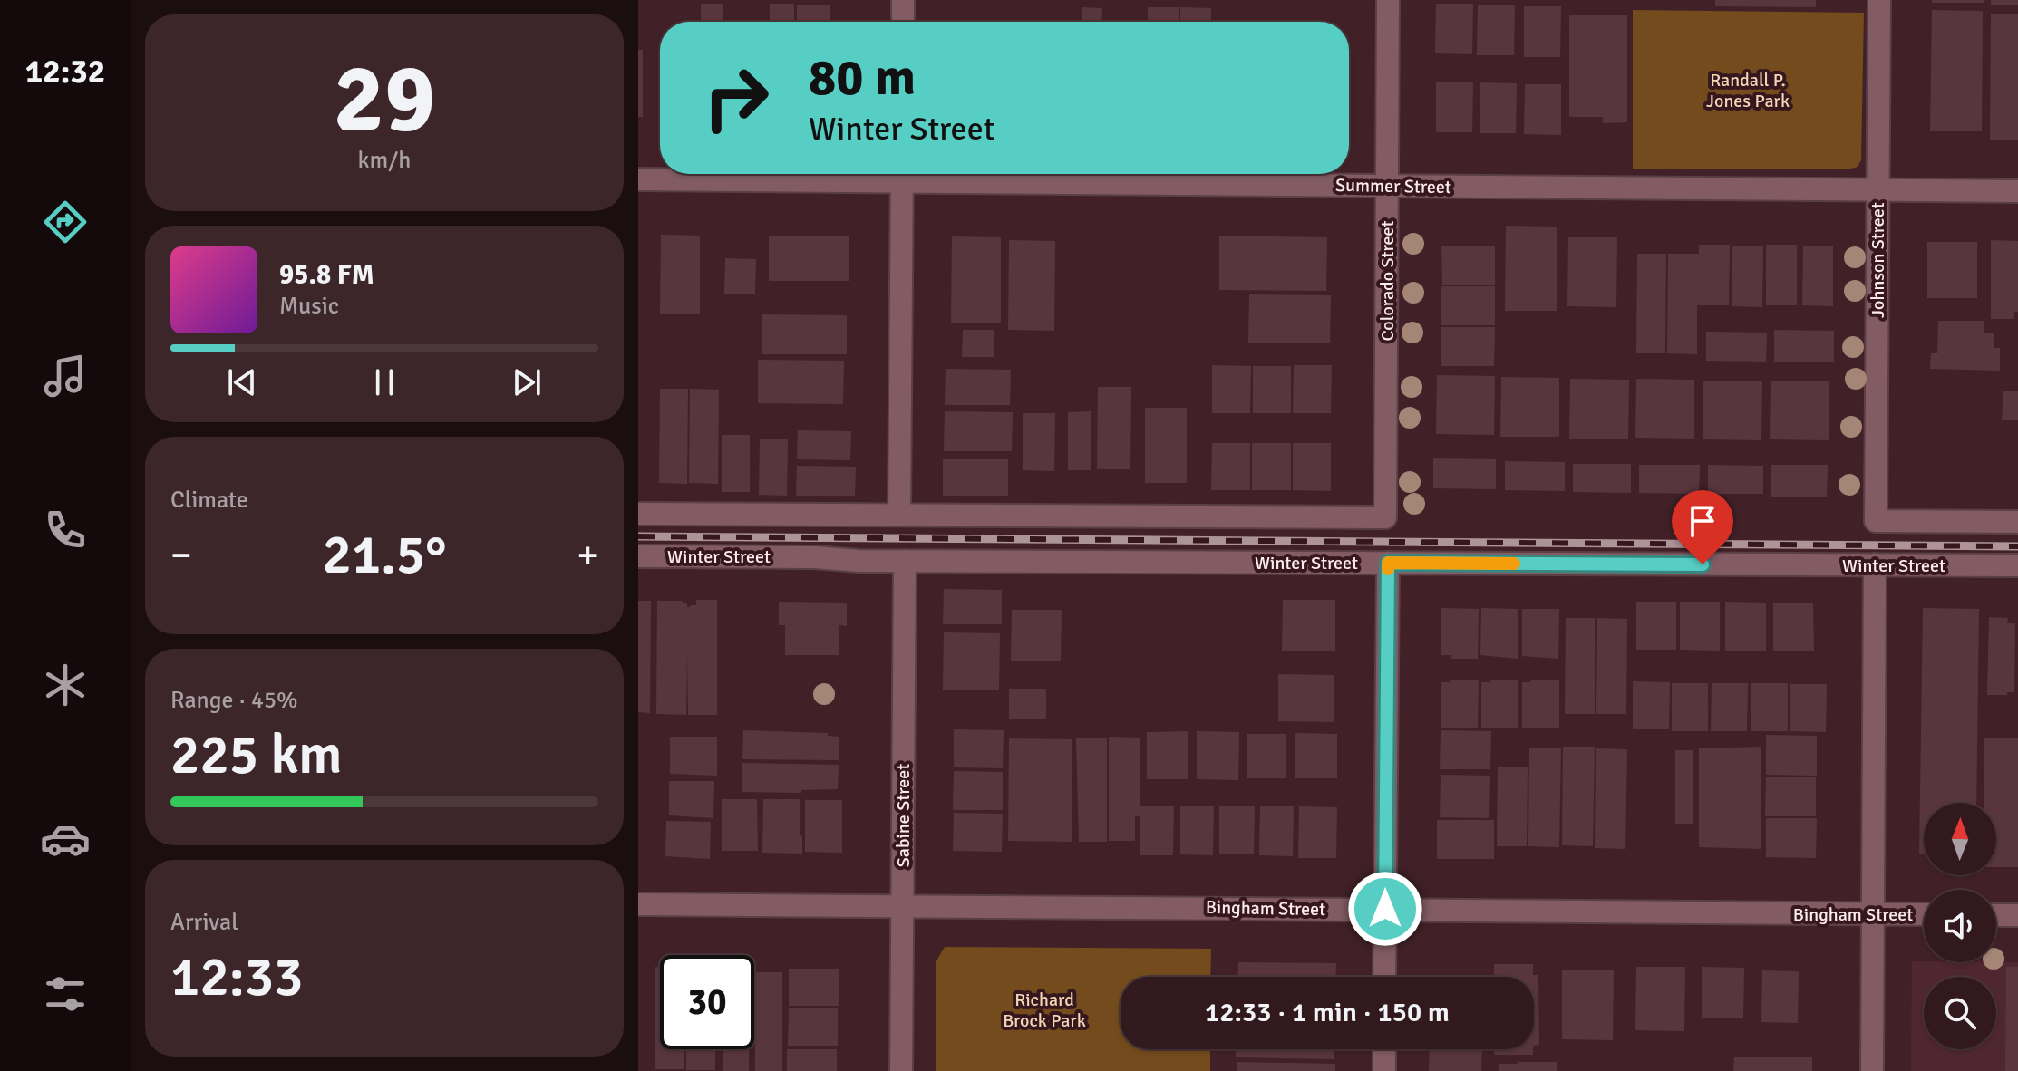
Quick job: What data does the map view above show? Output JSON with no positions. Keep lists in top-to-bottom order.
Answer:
{
  "streets": {
    "street": [
      "Summer Street",
      "Johnson Street",
      "Colorado Street",
      "Winter Street",
      "Sabine Street",
      "Bingham Street"
    ]
  },
  "crossings": [
    ["Summer Street", "Johnson Street"],
    ["Summer Street", "Colorado Street"],
    ["Winter Street", "Sabine Street"],
    ["Sabine Street", "Bingham Street"]
  ],
  "parks": ["Randall P. Jones Park", "Richard Brock Park"],
  "north": "top",
  "page": {
    "tabs": "12:32",
    "tile": [
      ["29", "km/h"],
      "Climate",
      ["Range · 45%", "225 km"],
      ["Arrival", "12:33"]
    ],
    "turn": ["80 m", "Winter Street"],
    "song": ["95.8 FM", "Music"],
    "heat": ["−", "21.5°", "+"],
    "limit": "30",
    "trip": "12:33 · 1 min · 150 m"
  }
}
